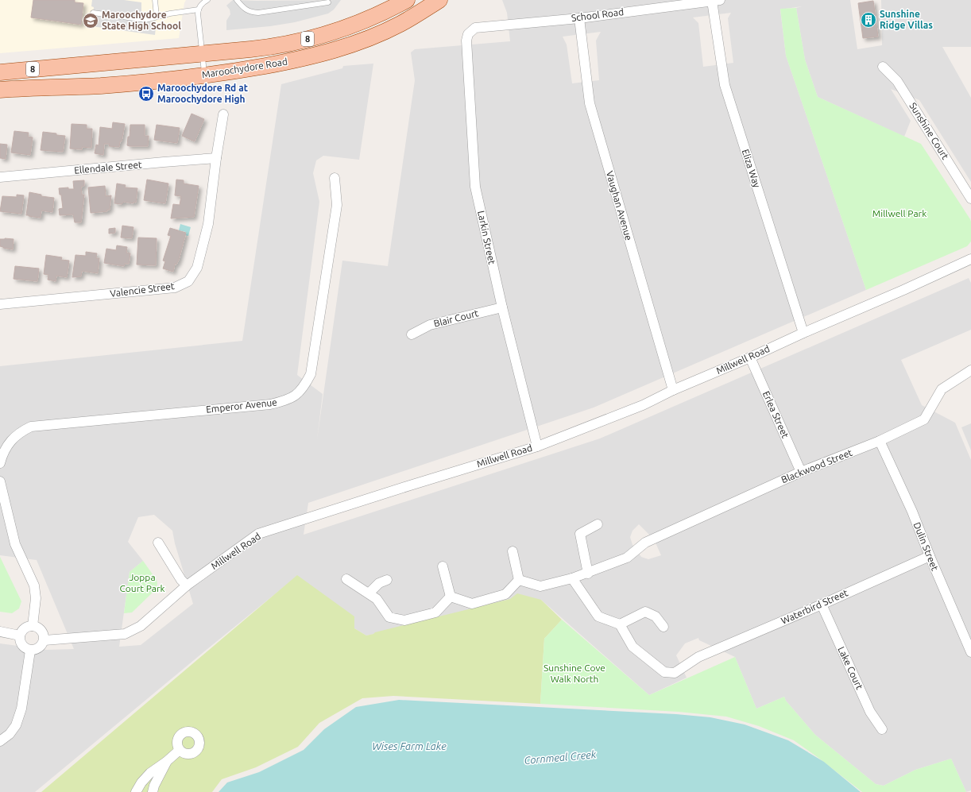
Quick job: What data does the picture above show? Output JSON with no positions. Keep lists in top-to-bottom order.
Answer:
{
  "streets": {
    "main road": ["8", "Maroochydore Road"],
    "street": [
      "School Road",
      "Sunshine Court",
      "Ellendale Street",
      "Eliza Way",
      "Vaughan Avenue",
      "Larkin Street",
      "Valencie Street",
      "Blair Court",
      "Millwell Road",
      "Emperor Avenue",
      "Erlea Street",
      "Blackwood Street",
      "Dulin Street",
      "Waterbird Street",
      "Lake Court"
    ]
  },
  "crossings": [
    ["School Road", "Eliza Way"],
    ["School Road", "Vaughan Avenue"],
    ["School Road", "Larkin Street"],
    ["Ellendale Street", "Valencie Street"],
    ["Eliza Way", "Millwell Road"],
    ["Vaughan Avenue", "Millwell Road"],
    ["Larkin Street", "Blair Court"],
    ["Larkin Street", "Millwell Road"],
    ["Millwell Road", "Erlea Street"],
    ["Erlea Street", "Blackwood Street"],
    ["Blackwood Street", "Dulin Street"],
    ["Dulin Street", "Waterbird Street"],
    ["Waterbird Street", "Lake Court"]
  ],
  "water": ["Wises Farm Lake", "Cornmeal Creek"],
  "parks": ["Millwell Park", "Joppa Court Park", "Sunshine Cove Walk North"],
  "places": {
    "building": ["Sunshine Ridge Villas"],
    "school or university": ["Maroochydore State High School"],
    "bus stop": ["Maroochydore Rd at Maroochydore High"]
  }
}
